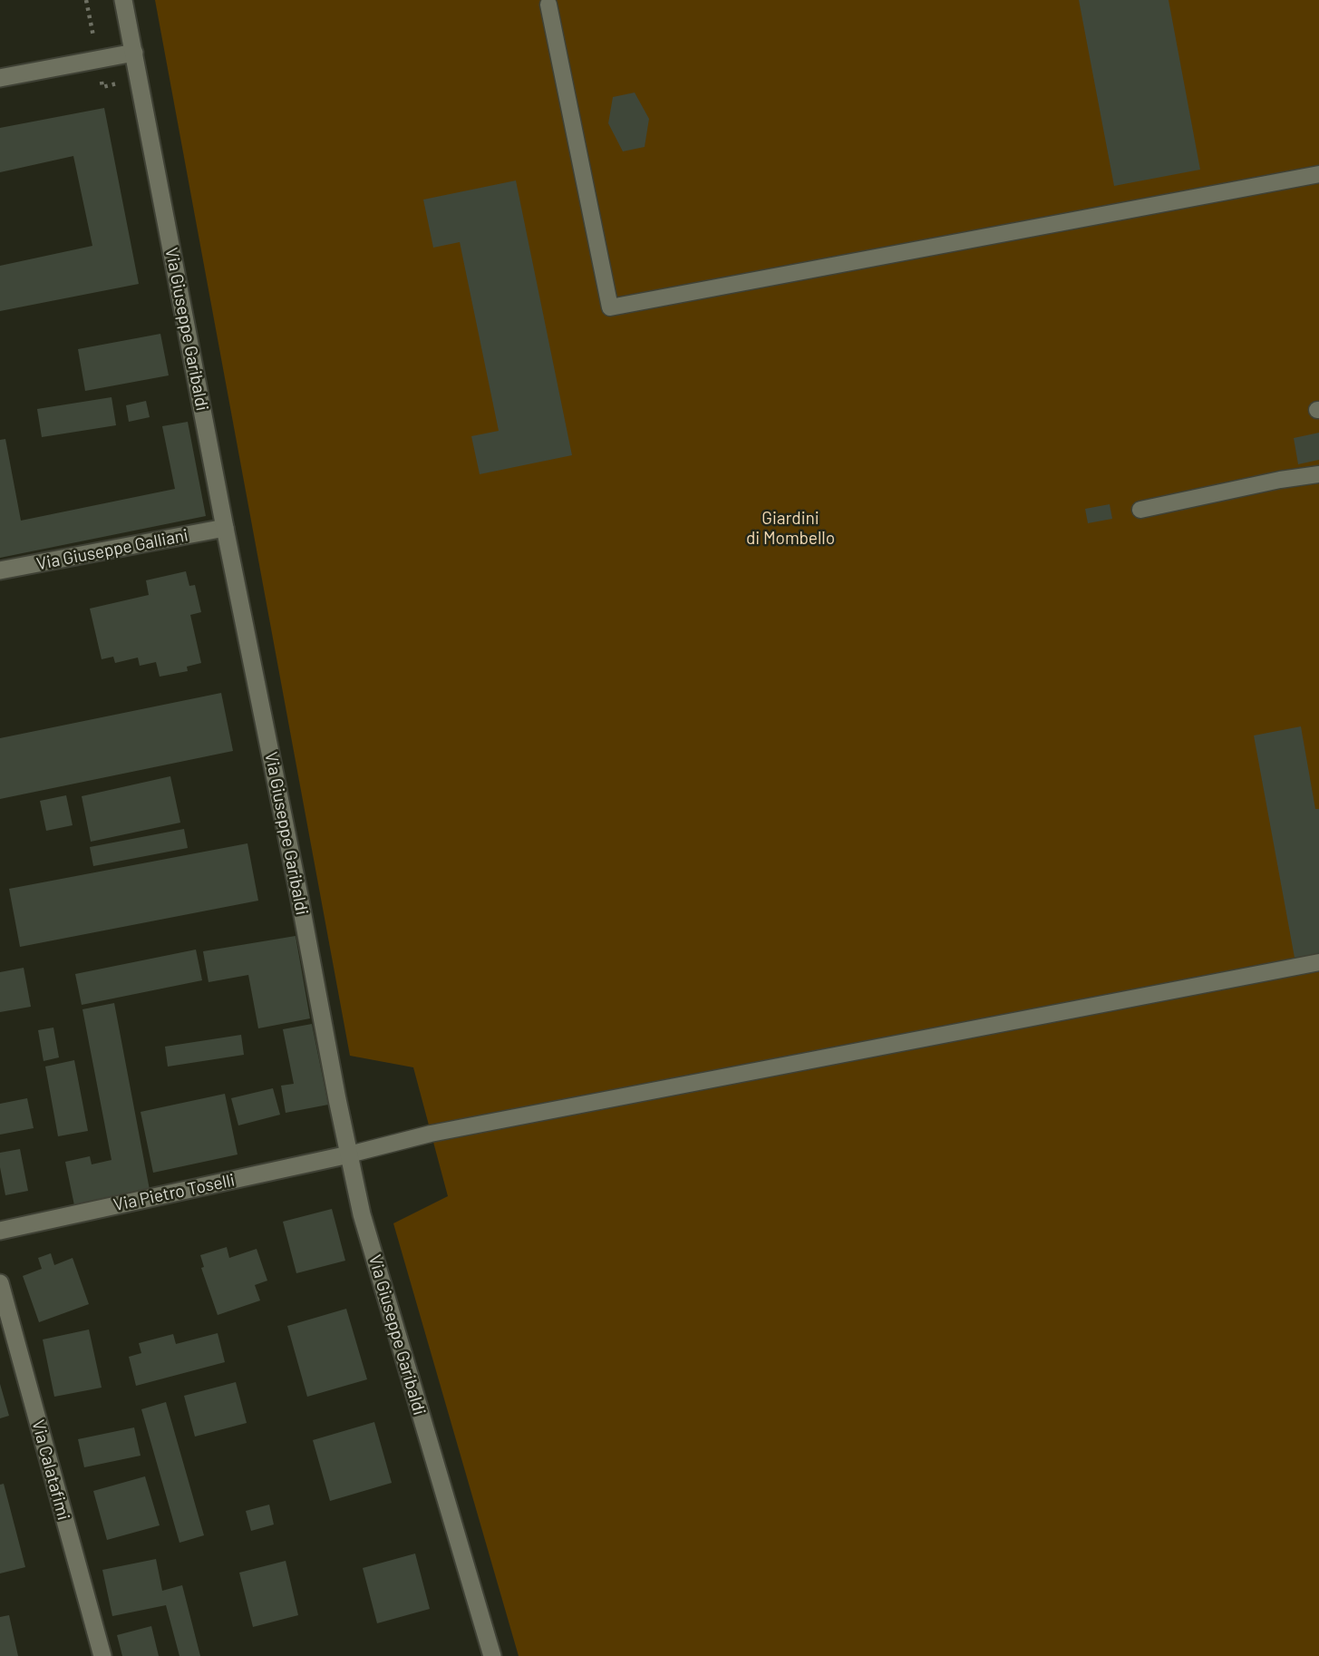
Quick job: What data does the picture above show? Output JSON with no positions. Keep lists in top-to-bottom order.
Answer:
{
  "streets": {
    "street": [
      "Via Giuseppe Garibaldi",
      "Via Giuseppe Galliani",
      "Via Pietro Toselli",
      "Via Calatafimi"
    ]
  },
  "crossings": [
    ["Via Giuseppe Garibaldi", "Via Giuseppe Galliani"],
    ["Via Giuseppe Garibaldi", "Via Pietro Toselli"]
  ],
  "parks": ["Giardini di Mombello"]
}
